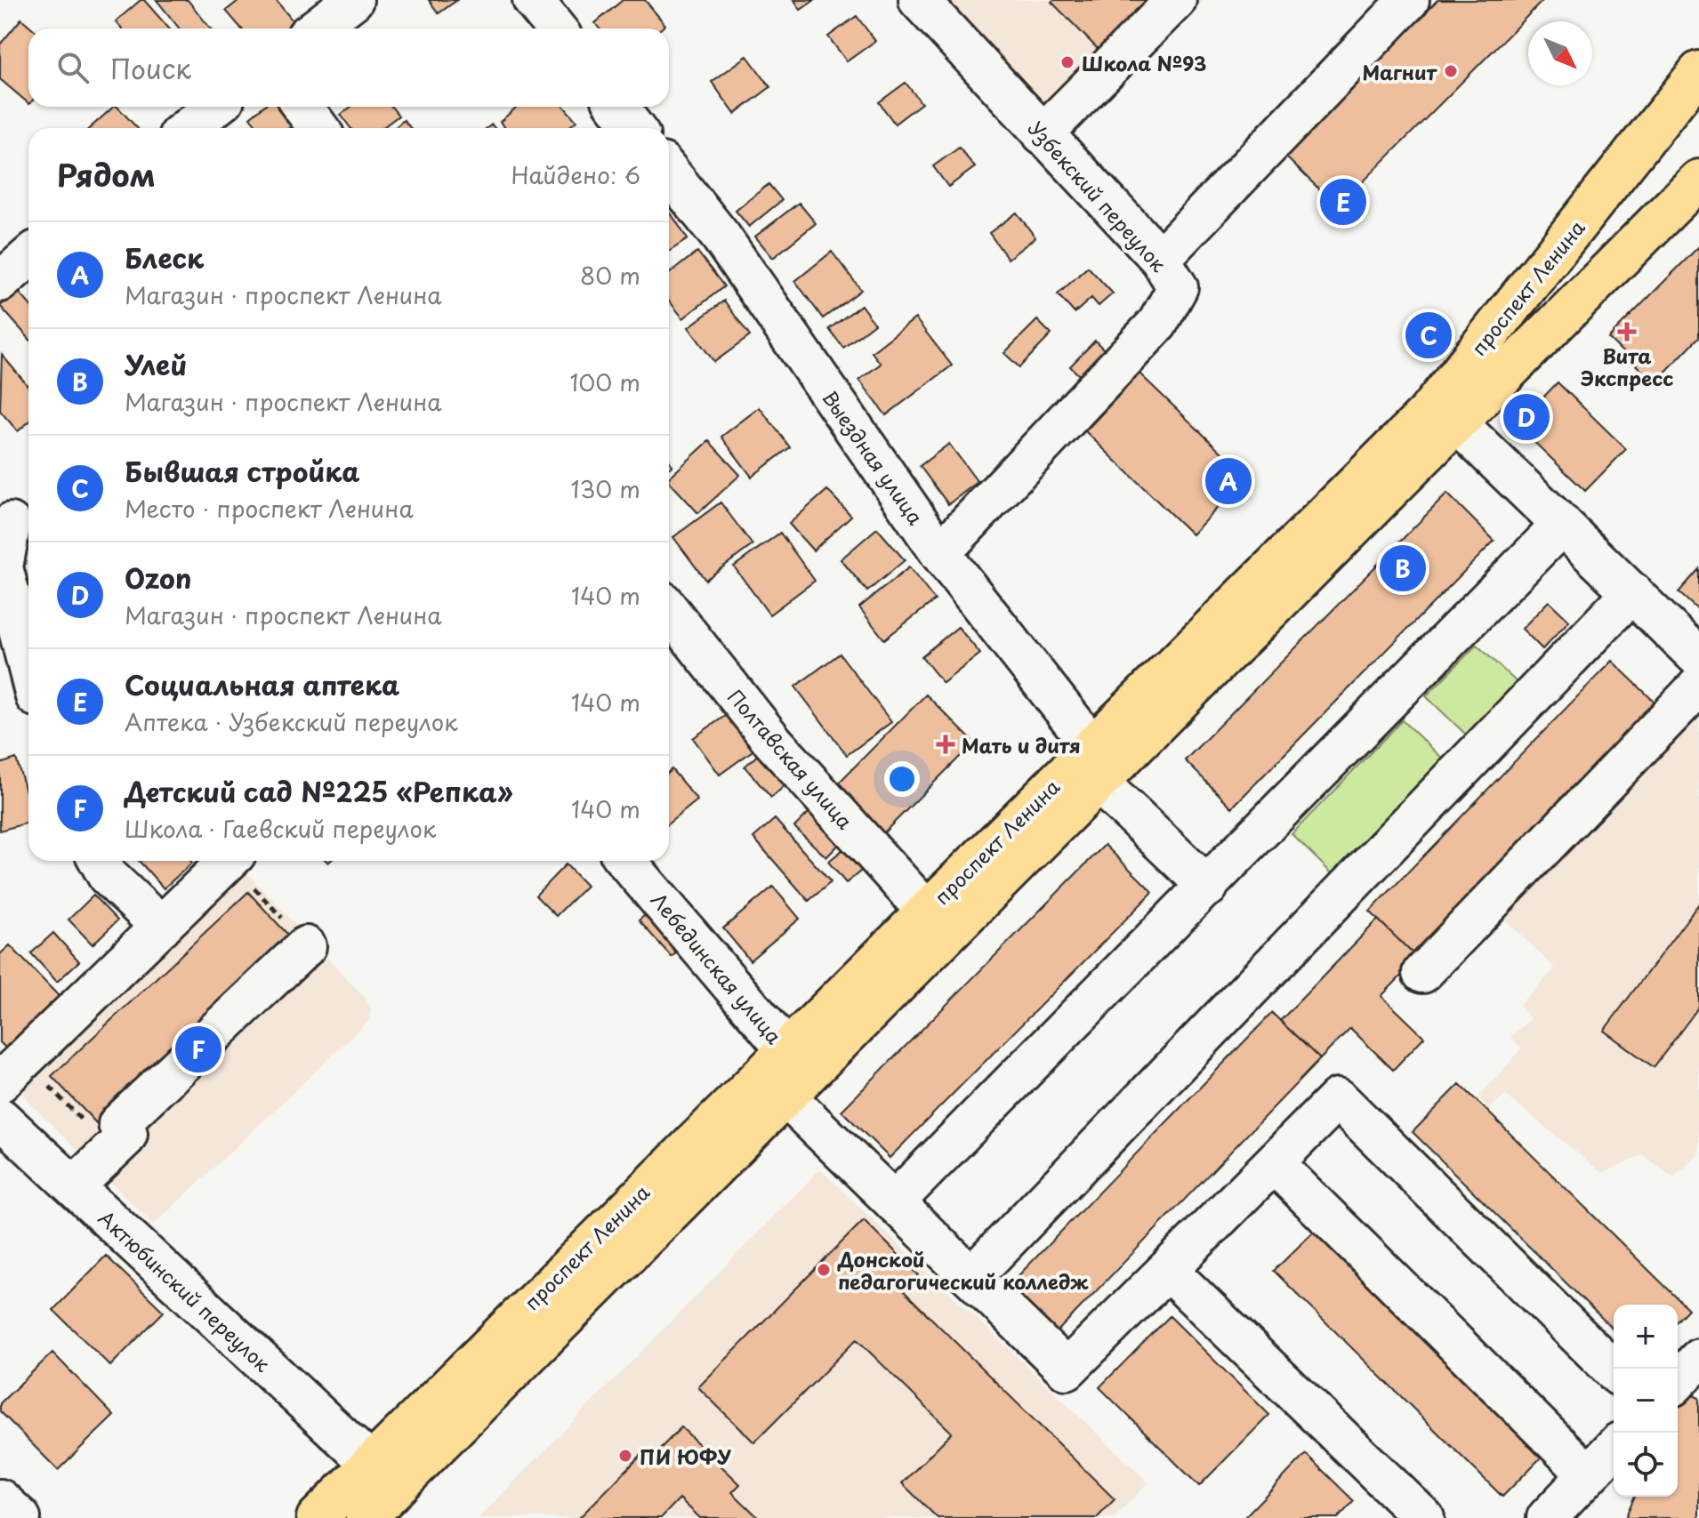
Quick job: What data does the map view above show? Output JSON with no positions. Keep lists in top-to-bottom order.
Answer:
{
  "streets": {
    "main road": ["проспект Ленина"],
    "street": [
      "Узбекский переулок",
      "Выездная улица",
      "Полтавская улица",
      "Лебединская улица",
      "Актюбинский переулок"
    ]
  },
  "crossings": [
    ["Узбекский переулок", "Выездная улица"],
    ["проспект Ленина", "Выездная улица"],
    ["проспект Ленина", "Полтавская улица"],
    ["проспект Ленина", "Лебединская улица"],
    ["проспект Ленина", "Актюбинский переулок"]
  ],
  "places": {
    "other": [
      "Школа №93",
      "Магнит",
      "Донской педагогический колледж",
      "ПИ ЮФУ"
    ],
    "health": ["Вита Экспресс", "Мать и дитя"]
  },
  "north": "bottom right",
  "page": {
    "search": "Поиск",
    "heading": ["Рядом", "Найдено: 6"],
    "pins": [
      "E",
      "C",
      "D",
      "A",
      "B",
      "F"
    ],
    "list": [
      {
        "mark": "A",
        "name": "Блеск",
        "note": "Магазин · проспект Ленина",
        "value": "80 m"
      },
      {
        "mark": "B",
        "name": "Улей",
        "note": "Магазин · проспект Ленина",
        "value": "100 m"
      },
      {
        "mark": "C",
        "name": "Бывшая стройка",
        "note": "Место · проспект Ленина",
        "value": "130 m"
      },
      {
        "mark": "D",
        "name": "Ozon",
        "note": "Магазин · проспект Ленина",
        "value": "140 m"
      },
      {
        "mark": "E",
        "name": "Социальная аптека",
        "note": "Аптека · Узбекский переулок",
        "value": "140 m"
      },
      {
        "mark": "F",
        "name": "Детский сад №225 «Репка»",
        "note": "Школа · Гаевский переулок",
        "value": "140 m"
      }
    ],
    "map_buttons": ["+", "−"]
  }
}
